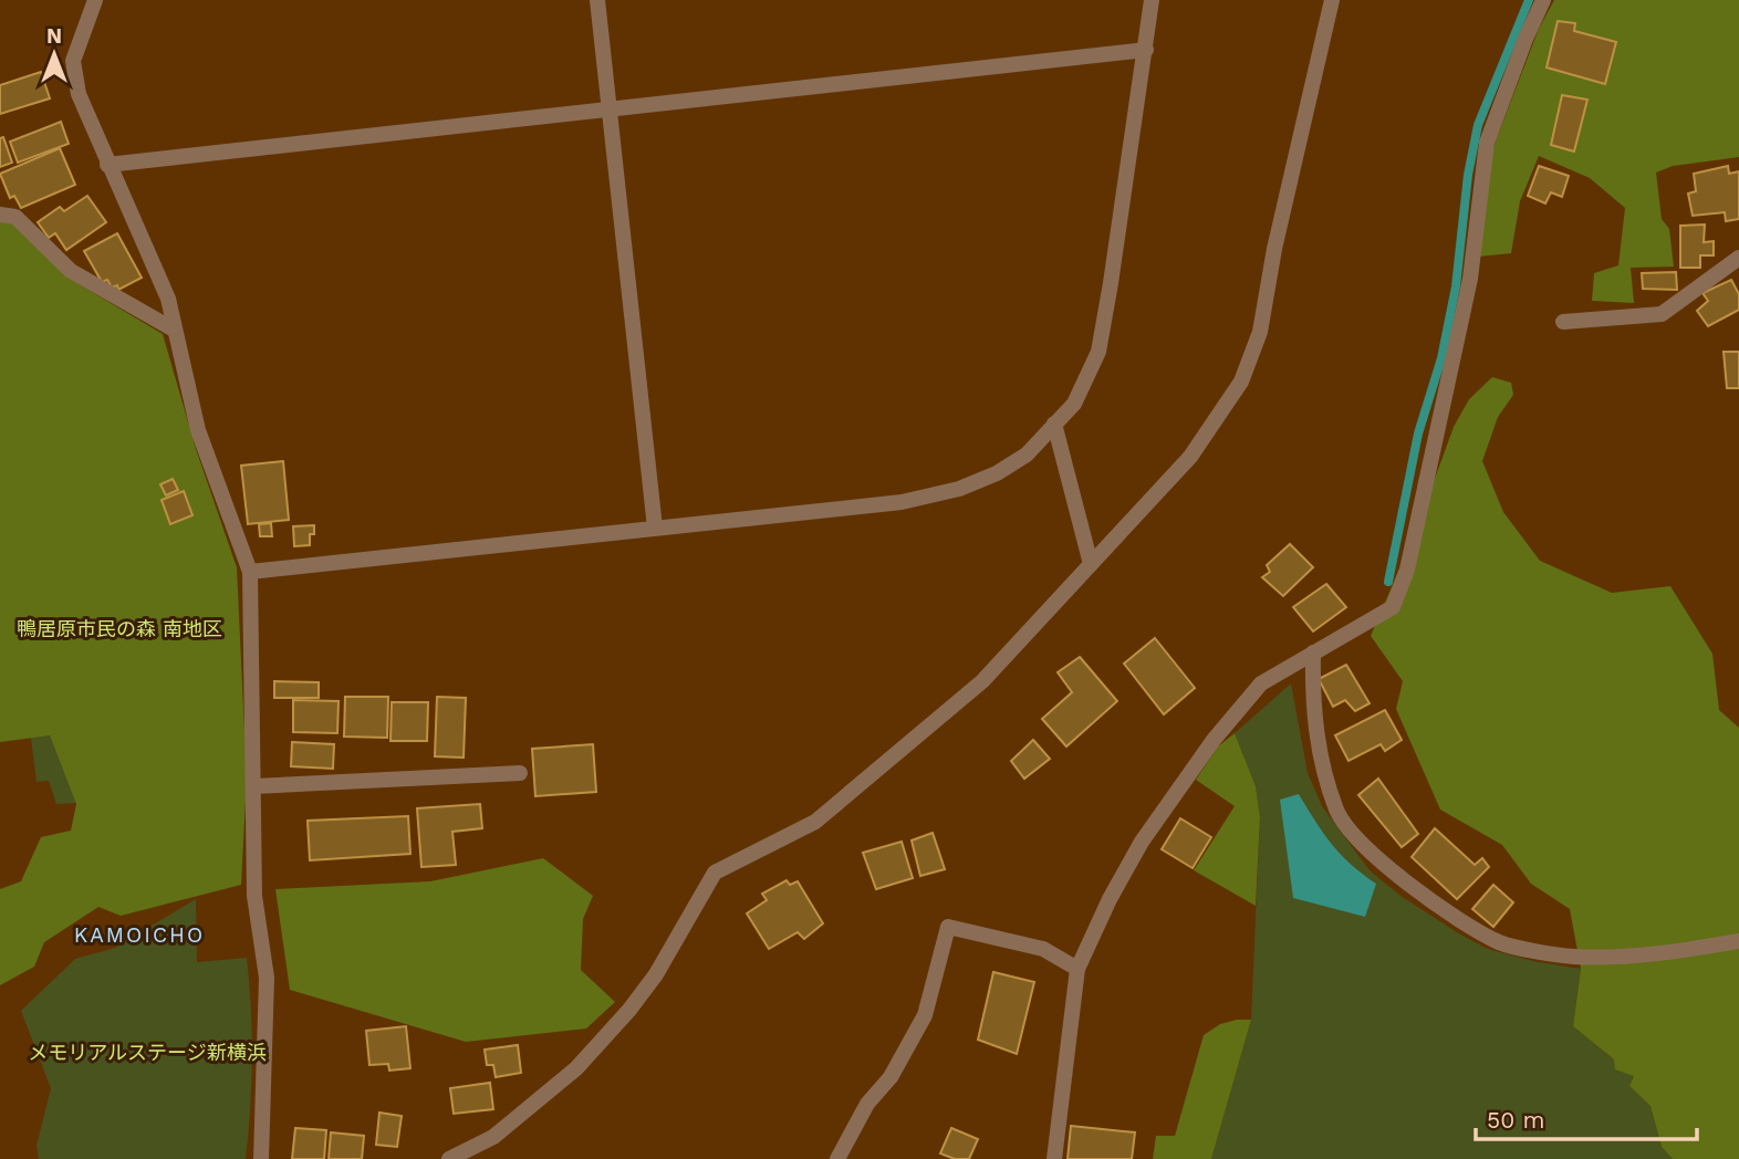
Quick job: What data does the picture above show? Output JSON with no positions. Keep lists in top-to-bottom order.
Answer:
{
  "districts": ["KAMOICHO"],
  "parks": ["鴨居原市民の森 南地区", "メモリアルステージ新横浜"],
  "scale_bar": "50 m",
  "north": "top"
}
